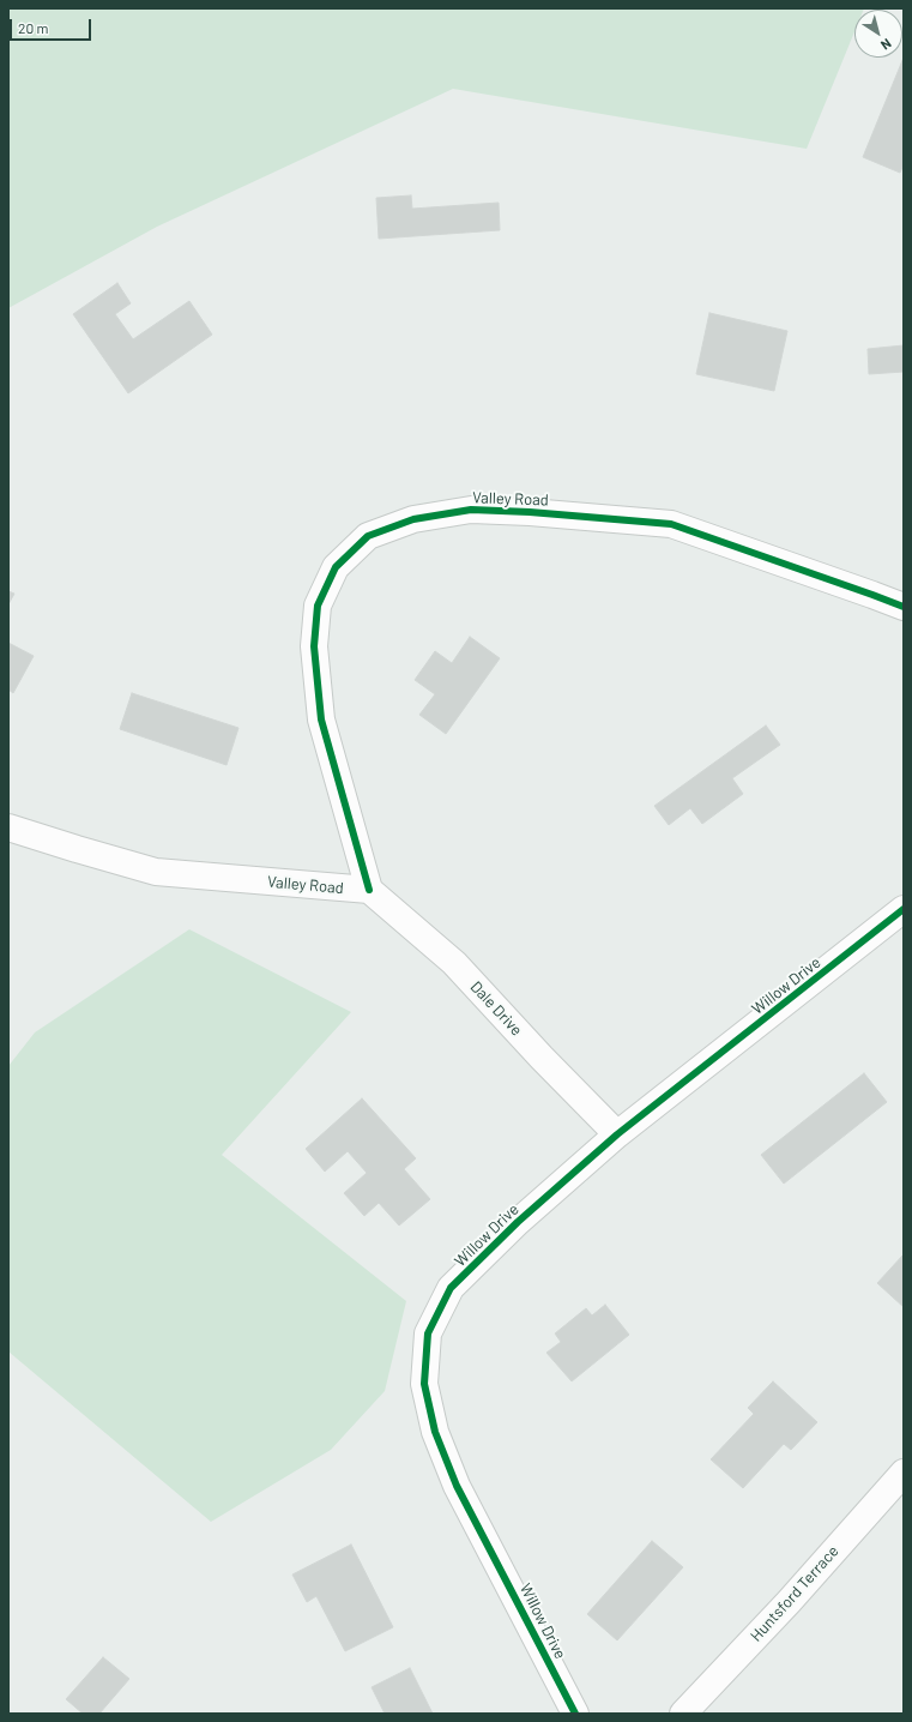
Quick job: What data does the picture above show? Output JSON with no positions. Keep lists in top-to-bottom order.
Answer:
{
  "streets": {
    "street": [
      "Valley Road",
      "Willow Drive",
      "Dale Drive",
      "Huntsford Terrace"
    ]
  },
  "crossings": [
    ["Valley Road", "Dale Drive"],
    ["Willow Drive", "Dale Drive"]
  ],
  "scale_bar": "20 m",
  "north": "bottom right"
}
